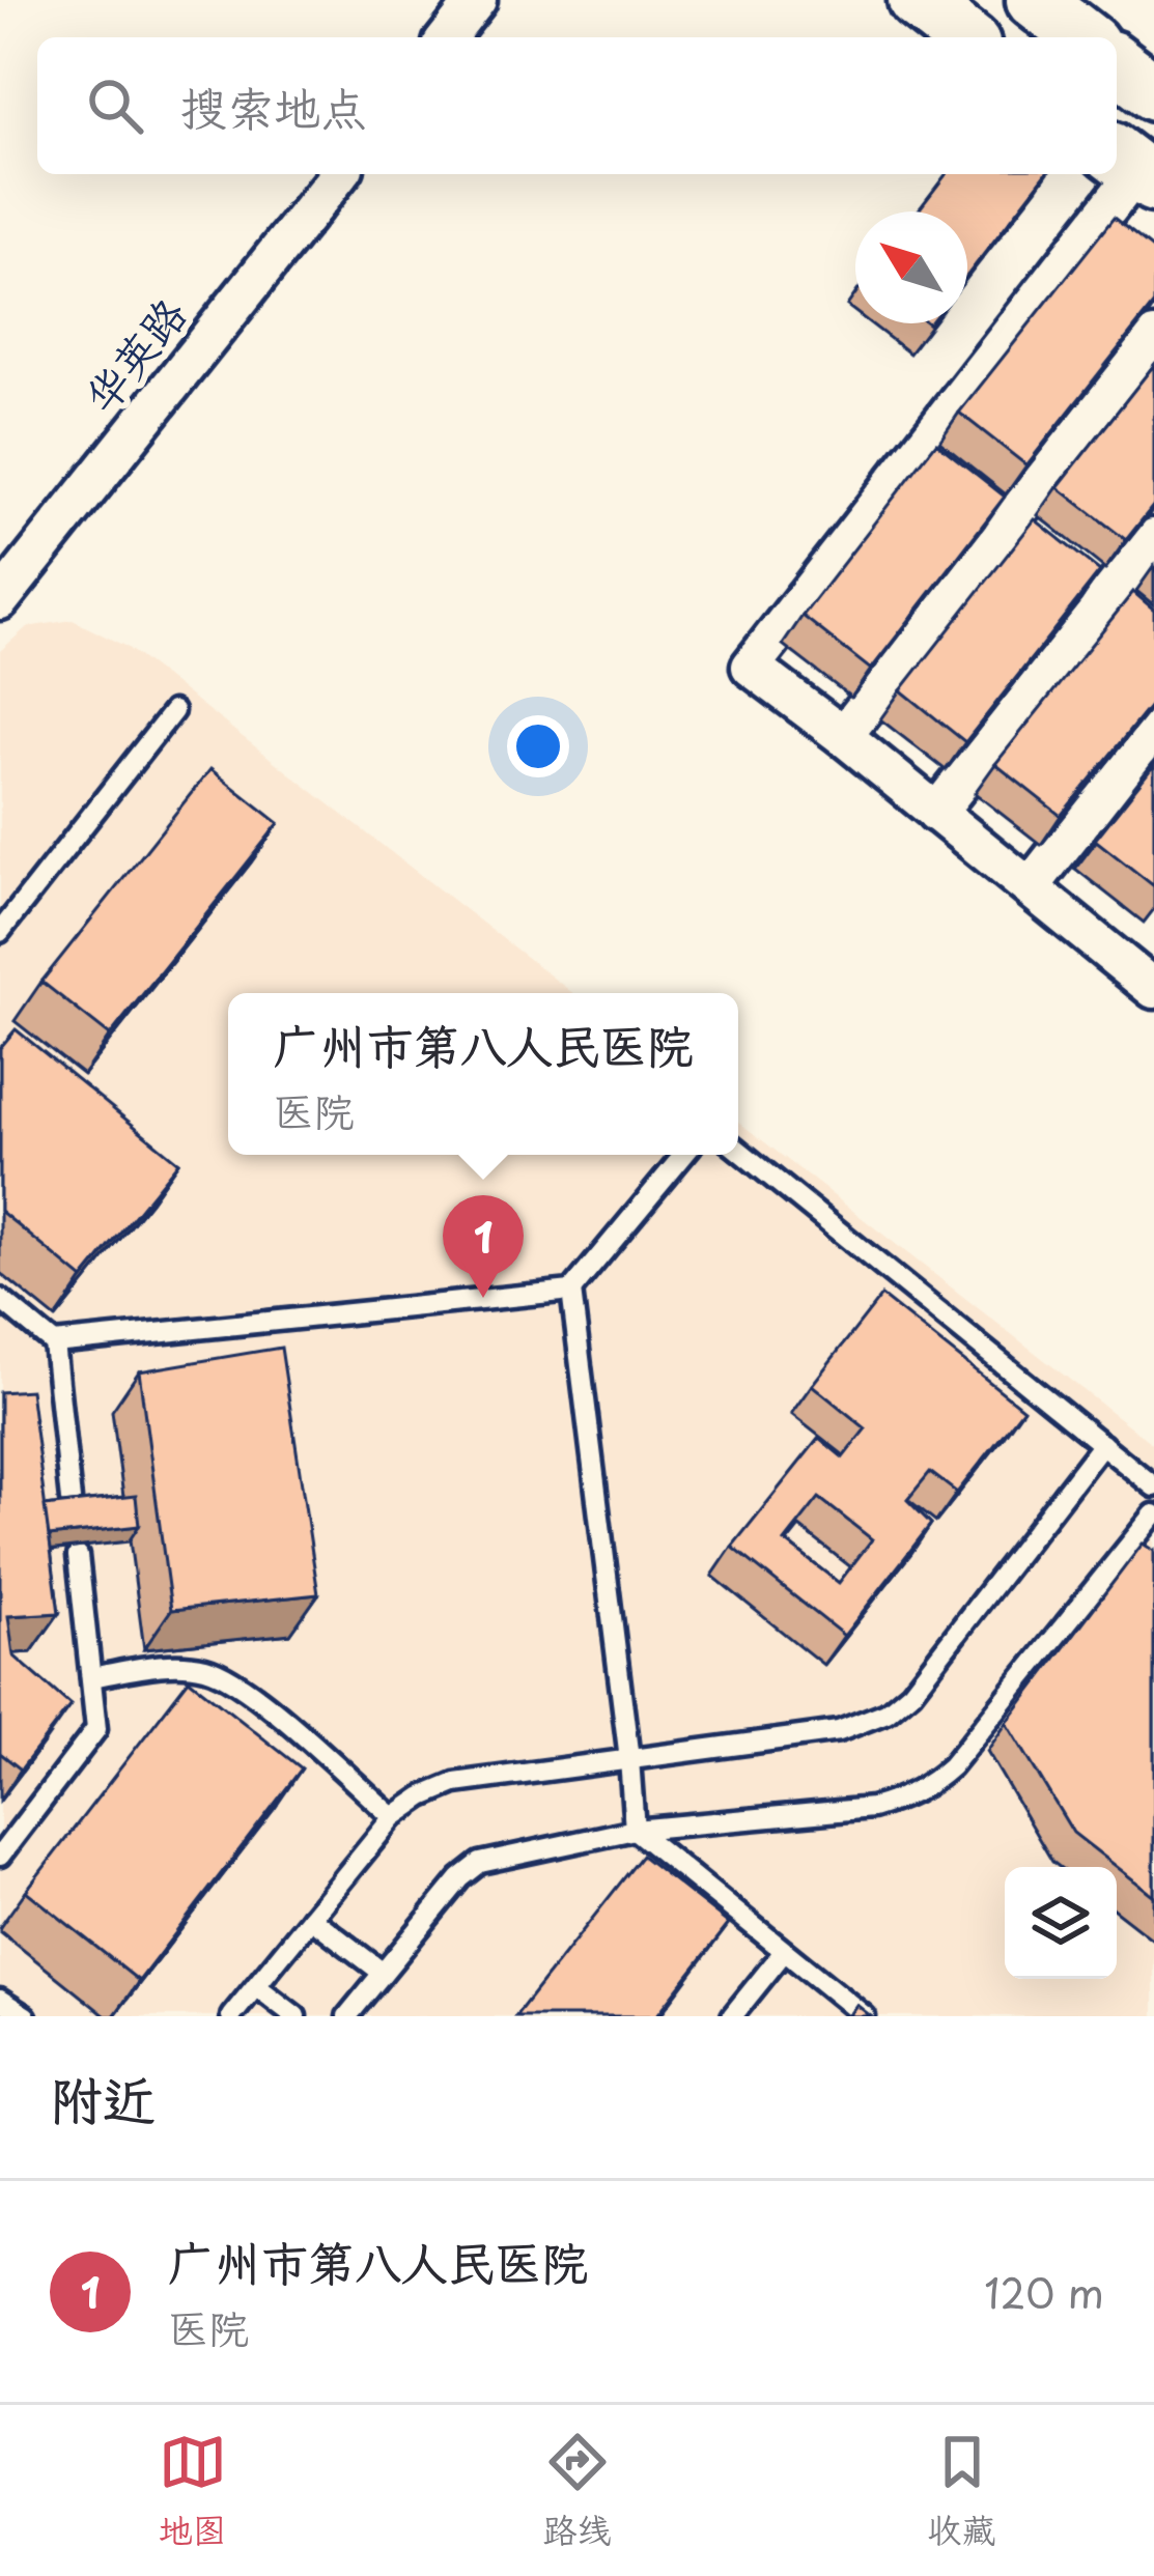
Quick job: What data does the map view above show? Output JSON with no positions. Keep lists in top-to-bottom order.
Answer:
{
  "streets": {
    "street": ["华英路"]
  },
  "north": "top left",
  "page": {
    "search": "搜索地点",
    "popup": ["广州市第八人民医院", "医院"],
    "pins": "1",
    "heading": "附近",
    "list": [
      {
        "mark": "1",
        "name": "广州市第八人民医院",
        "note": "医院",
        "value": "120 m"
      }
    ],
    "nav": ["地图", "路线", "收藏"]
  }
}
